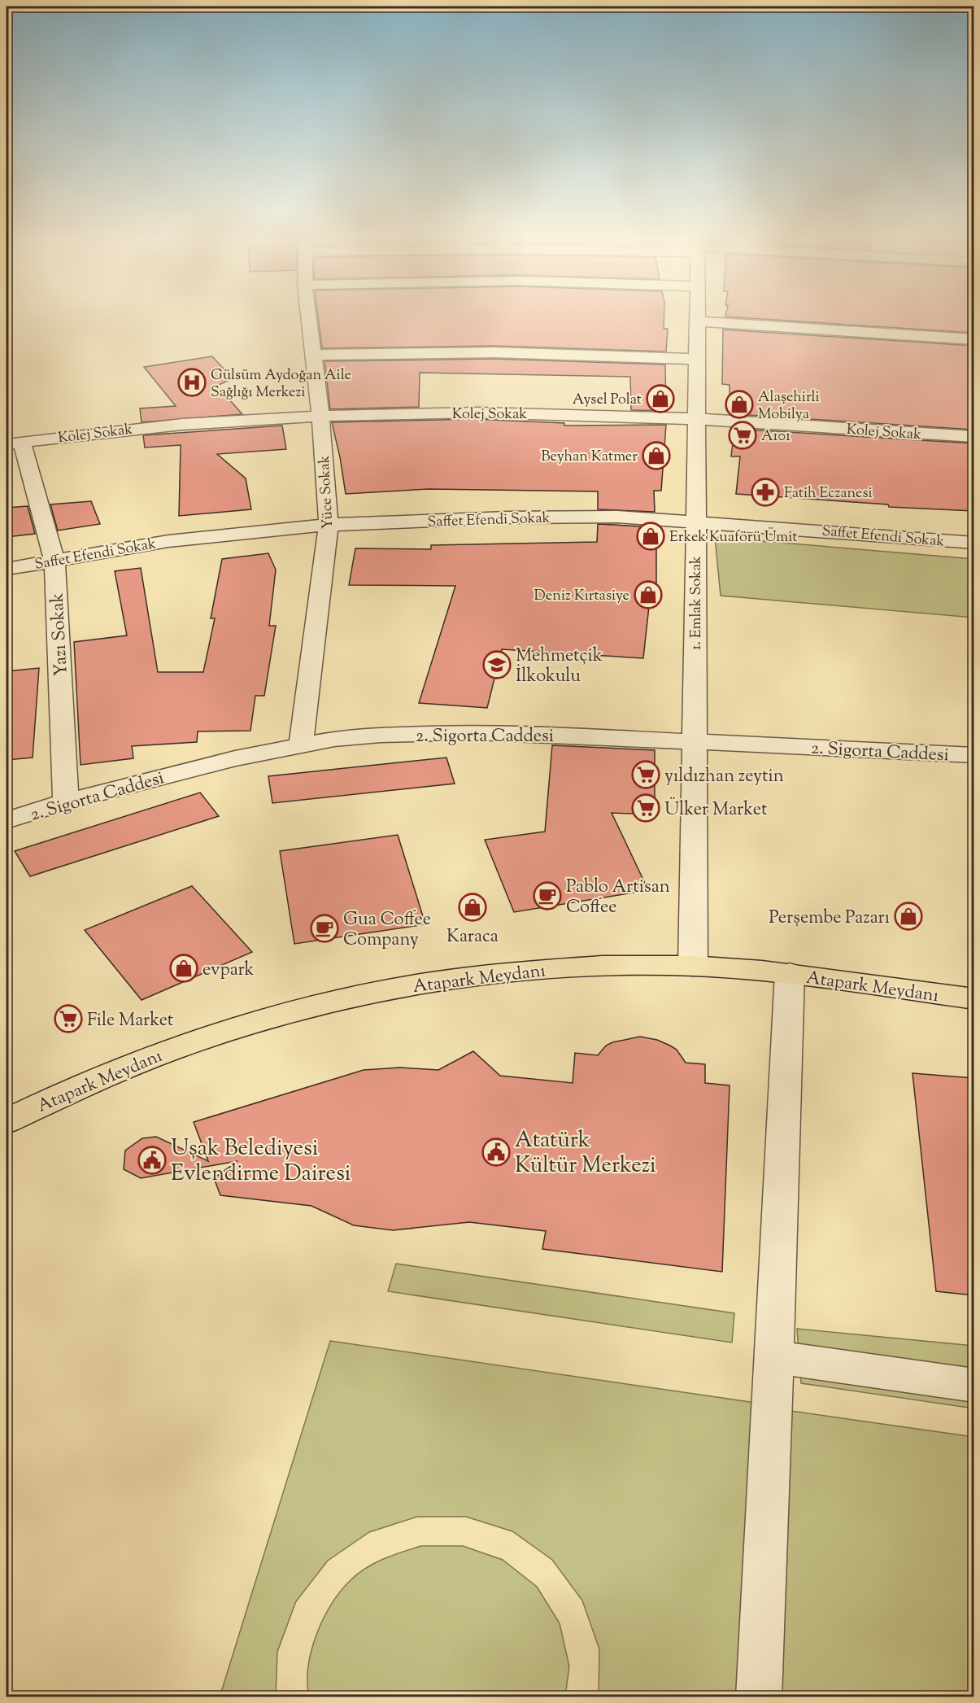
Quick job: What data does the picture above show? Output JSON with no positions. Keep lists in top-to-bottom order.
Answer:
{
  "streets": {
    "main road": ["Atapark Meydanı"],
    "street": [
      "Kolej Sokak",
      "Yüce Sokak",
      "Saffet Efendi Sokak",
      "1. Emlak Sokak",
      "Yazı Sokak",
      "2. Sigorta Caddesi"
    ]
  },
  "crossings": [
    ["Kolej Sokak", "Yüce Sokak"],
    ["Kolej Sokak", "1. Emlak Sokak"],
    ["Kolej Sokak", "Yazı Sokak"],
    ["Yüce Sokak", "Saffet Efendi Sokak"],
    ["Yüce Sokak", "2. Sigorta Caddesi"],
    ["Saffet Efendi Sokak", "1. Emlak Sokak"],
    ["Saffet Efendi Sokak", "Yazı Sokak"],
    ["1. Emlak Sokak", "2. Sigorta Caddesi"],
    ["1. Emlak Sokak", "Atapark Meydanı"],
    ["Yazı Sokak", "2. Sigorta Caddesi"]
  ],
  "places": {
    "hospital": ["Gülsüm Aydoğan Aile Sağlığı Merkezi"],
    "shop": [
      "Aysel Polat",
      "Alaşehirli Mobilya",
      "Beyhan Katmer",
      "Erkek Kuaförü Ümit",
      "Deniz Kırtasiye",
      "Karaca",
      "Perşembe Pazarı",
      "evpark"
    ],
    "supermarket": [
      "A101",
      "yıldızhan zeytin",
      "Ülker Market",
      "File Market"
    ],
    "pharmacy": ["Fatih Eczanesi"],
    "school or university": ["Mehmetçik İlkokulu"],
    "cafe": ["Pablo Artisan Coffee", "Gua Coffee Company"],
    "public building": ["Atatürk Kültür Merkezi", "Uşak Belediyesi Evlendirme Dairesi"]
  }
}
